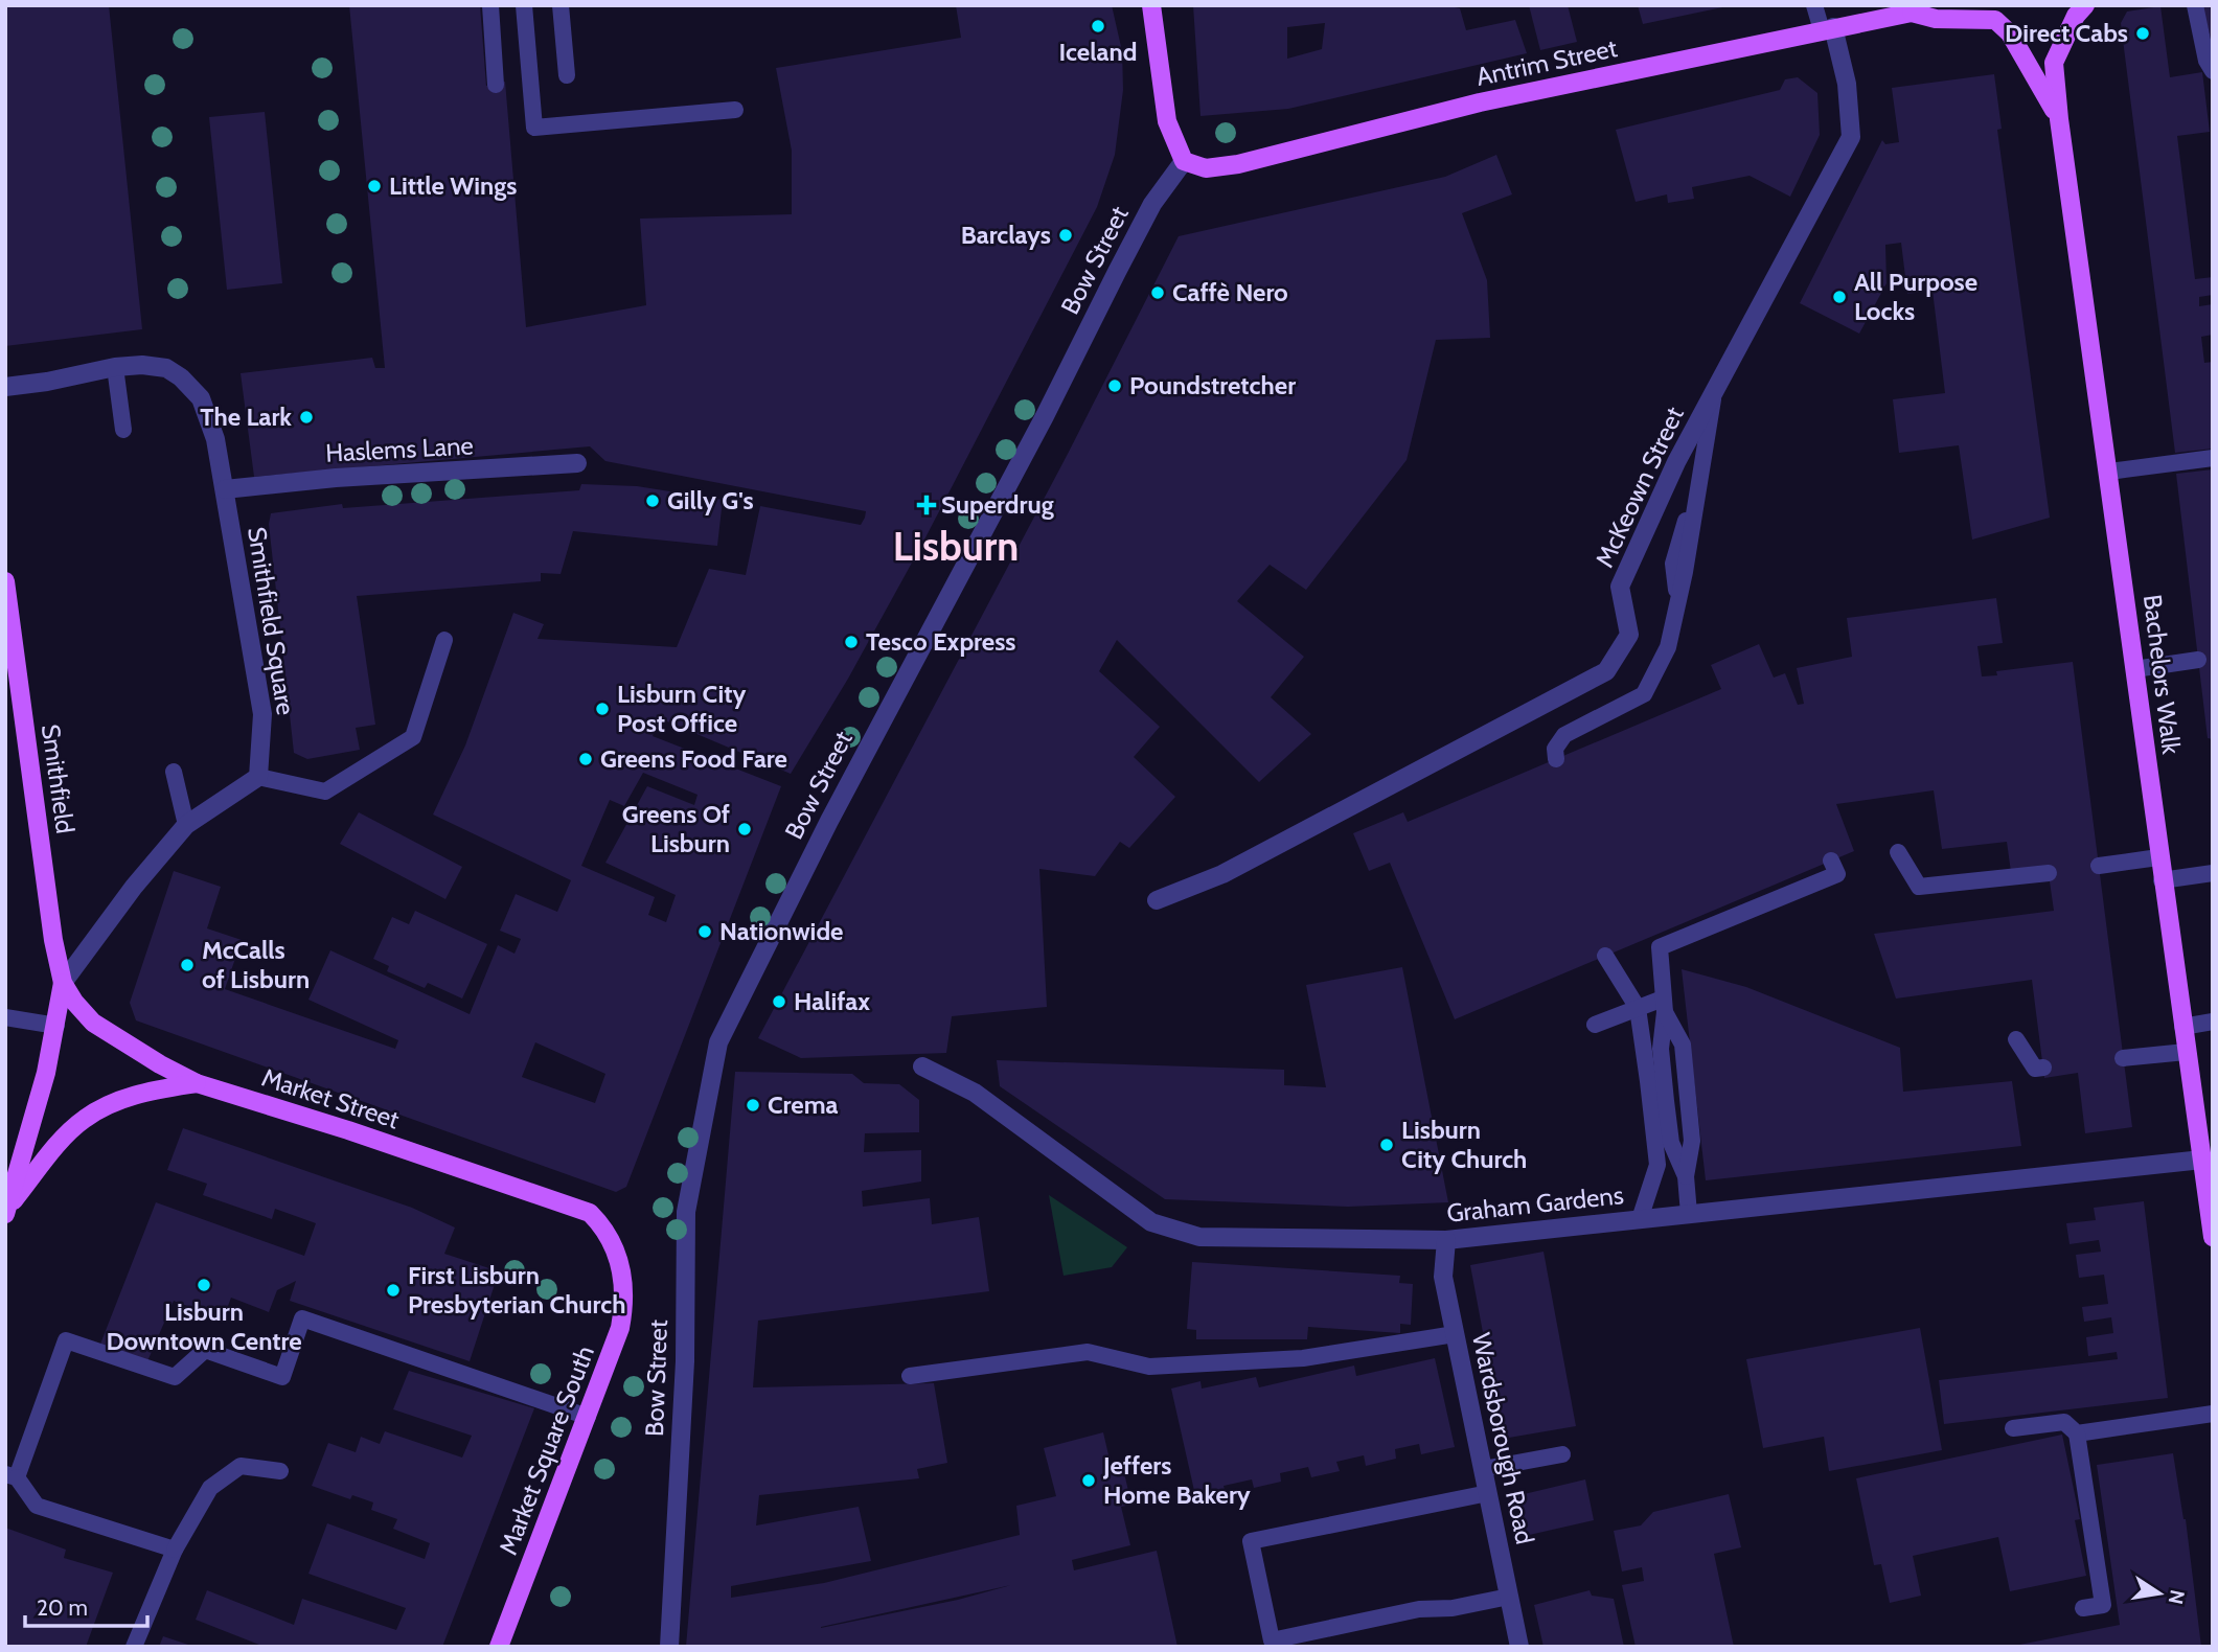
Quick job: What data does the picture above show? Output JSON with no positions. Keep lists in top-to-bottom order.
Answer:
{
  "streets": {
    "main road": [
      "Antrim Street",
      "Bachelors Walk",
      "Smithfield",
      "Market Street",
      "Market Square South"
    ],
    "street": [
      "Bow Street",
      "Haslems Lane",
      "McKeown Street",
      "Smithfield Square",
      "Graham Gardens",
      "Wardsborough Road"
    ]
  },
  "crossings": [
    ["Antrim Street", "Bow Street"],
    ["Antrim Street", "McKeown Street"],
    ["Antrim Street", "Bachelors Walk"],
    ["Haslems Lane", "Smithfield Square"],
    ["Bachelors Walk", "Graham Gardens"],
    ["Smithfield", "Market Street"],
    ["Market Street", "Market Square South"],
    ["Graham Gardens", "Wardsborough Road"]
  ],
  "districts": ["Lisburn"],
  "places": {
    "other": [
      "Iceland",
      "Direct Cabs",
      "Little Wings",
      "Barclays",
      "Caffè Nero",
      "All Purpose Locks",
      "Poundstretcher",
      "The Lark",
      "Gilly G's",
      "Tesco Express",
      "Lisburn City Post Office",
      "Greens Food Fare",
      "Greens Of Lisburn",
      "Nationwide",
      "McCalls of Lisburn",
      "Halifax",
      "Crema",
      "Lisburn City Church",
      "Lisburn Downtown Centre",
      "First Lisburn Presbyterian Church",
      "Jeffers Home Bakery"
    ],
    "health": ["Superdrug"]
  },
  "scale_bar": "20 m",
  "north": "right"
}
